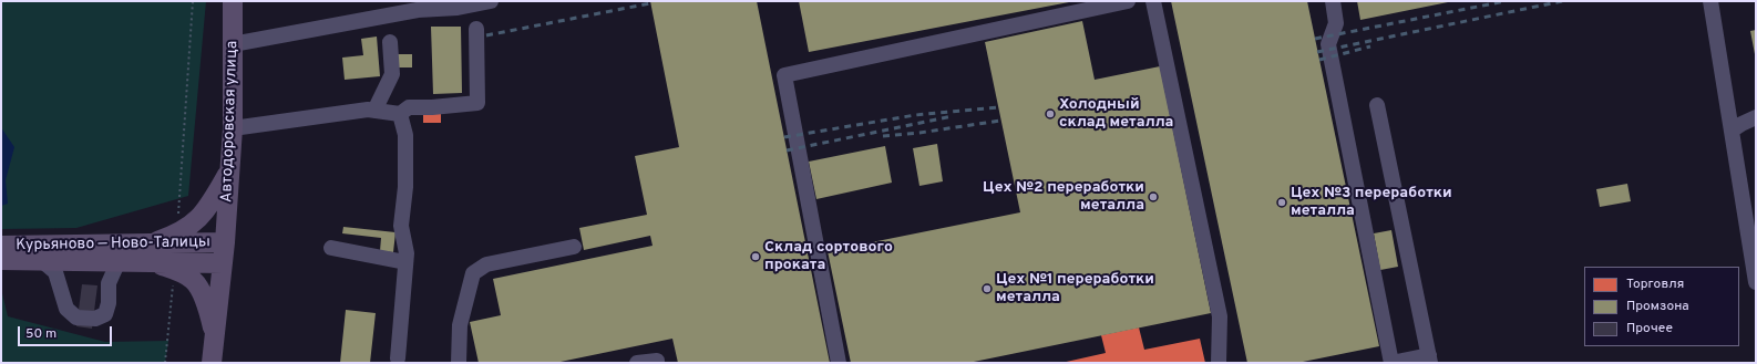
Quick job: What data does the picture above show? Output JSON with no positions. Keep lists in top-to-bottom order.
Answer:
{
  "streets": {
    "main road": ["Автодоровская улица", "Курьяново — Ново-Талицы"]
  },
  "crossings": [
    ["Автодоровская улица", "Курьяново — Ново-Талицы"]
  ],
  "places": [
    "Холодный склад металла",
    "Цех №2 переработки металла",
    "Цех №3 переработки металла",
    "Склад сортового проката",
    "Цех №1 переработки металла"
  ],
  "legend": ["Торговля", "Промзона", "Прочее"],
  "scale_bar": "50 m"
}
